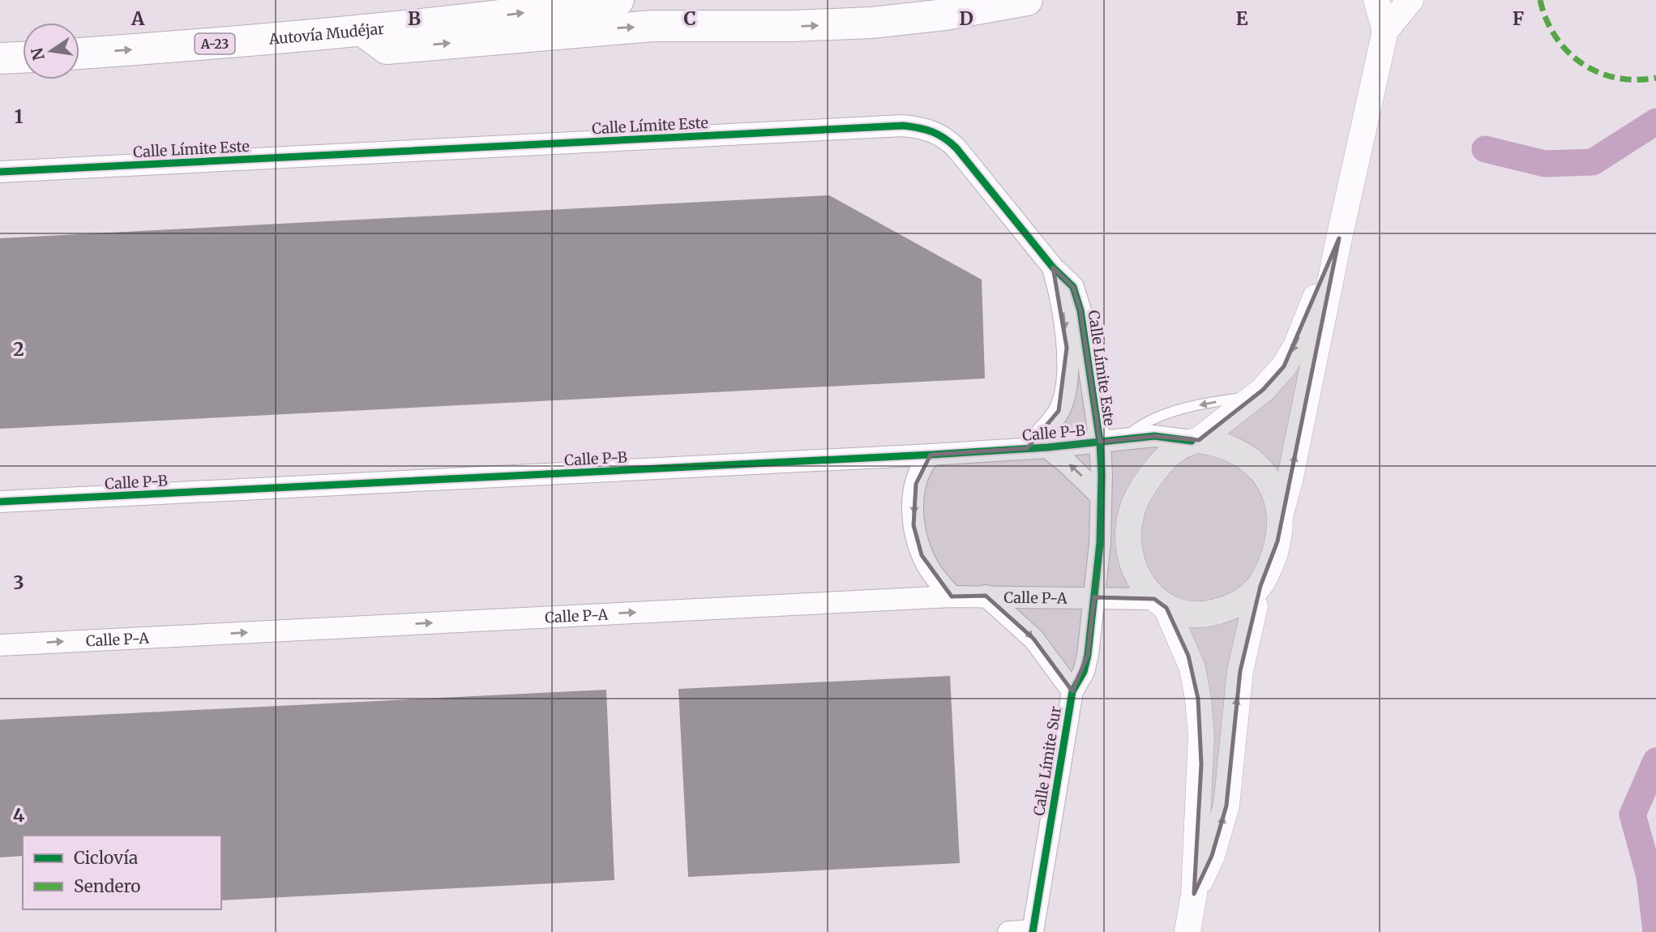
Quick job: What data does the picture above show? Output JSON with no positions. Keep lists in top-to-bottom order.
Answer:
{
  "streets": {
    "highway": ["Autovía Mudéjar", "A-23"],
    "street": [
      "Calle Límite Este",
      "Calle P-B",
      "Calle P-A",
      "Calle Límite Sur"
    ]
  },
  "crossings": [
    ["Calle Límite Este", "Calle P-B"],
    ["Calle Límite Este", "Calle P-A"],
    ["Calle Límite Este", "Calle Límite Sur"],
    ["Calle P-B", "Calle P-A"],
    ["Calle P-B", "Calle Límite Sur"],
    ["Calle P-A", "Calle Límite Sur"]
  ],
  "one_way": ["Calle P-A"],
  "legend": ["Ciclovía", "Sendero"],
  "north": "left",
  "grid": {
    "columns": [
      "A",
      "B",
      "C",
      "D",
      "E",
      "F"
    ],
    "rows": [
      "1",
      "2",
      "3",
      "4"
    ]
  }
}
